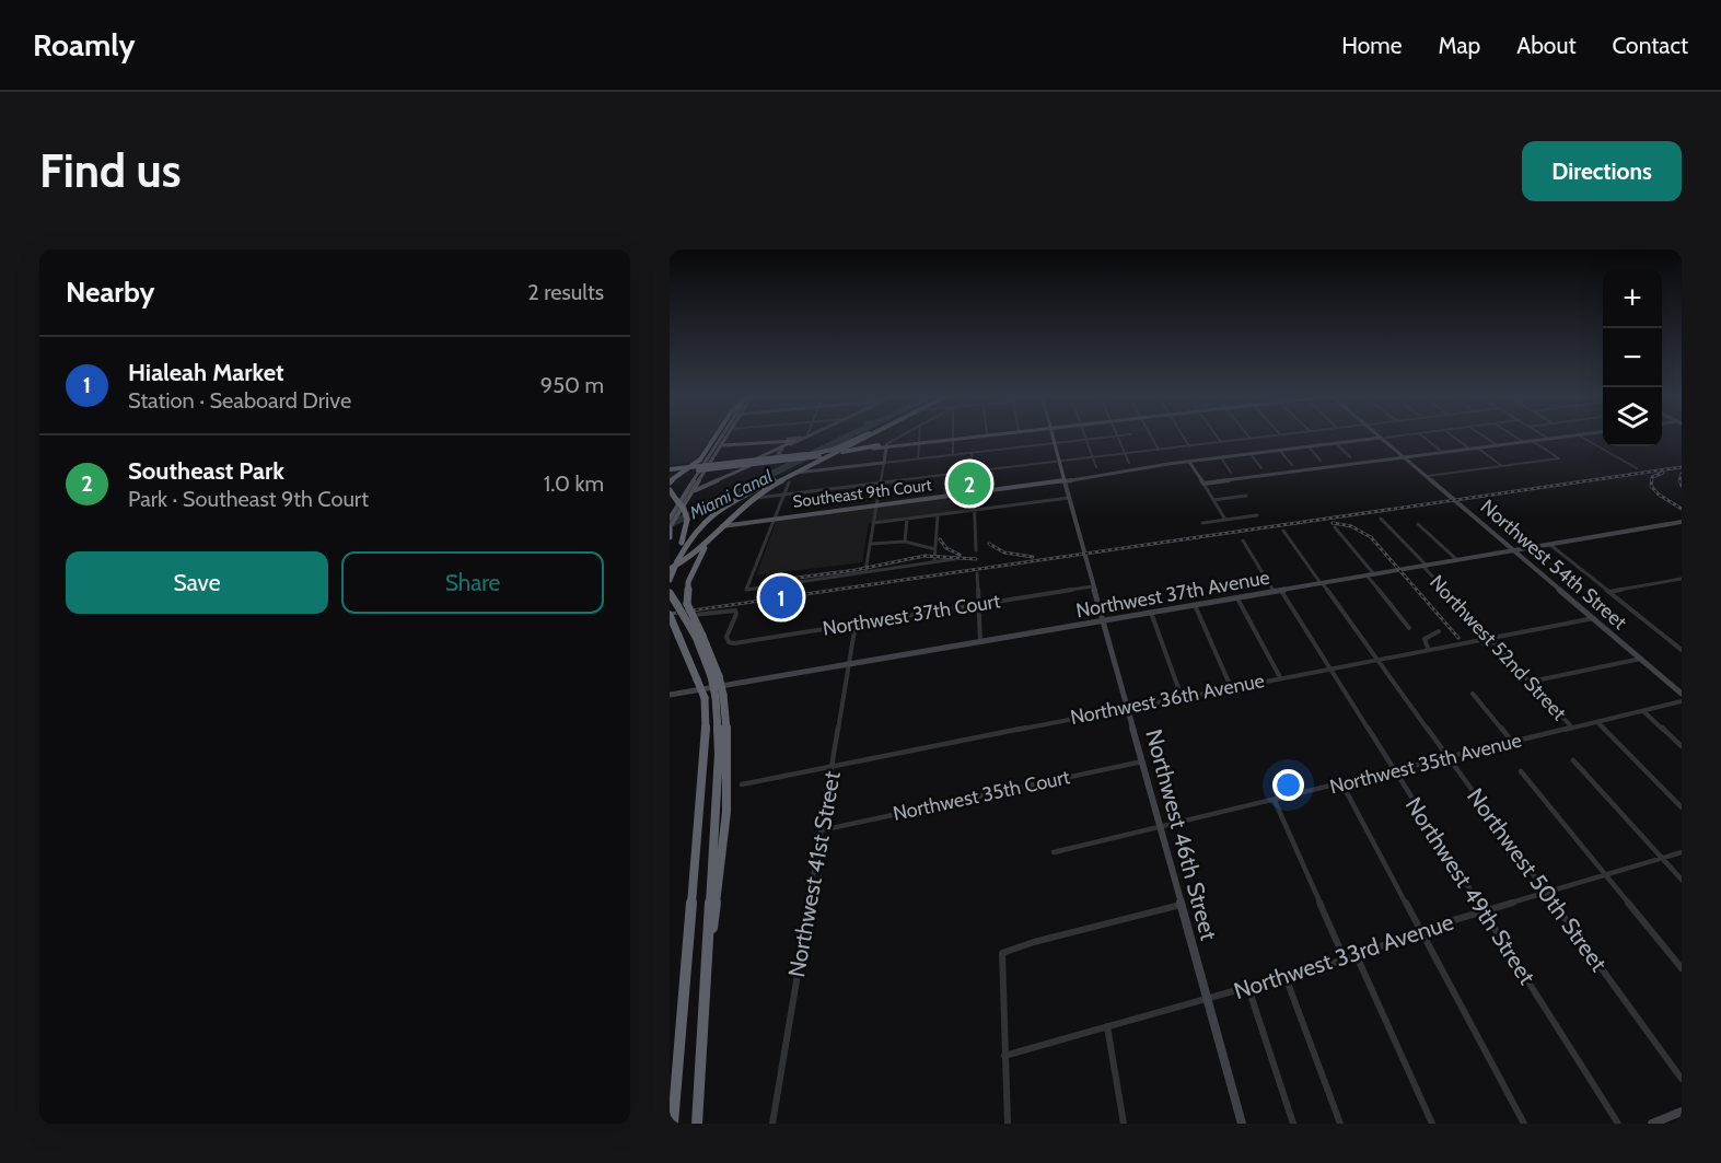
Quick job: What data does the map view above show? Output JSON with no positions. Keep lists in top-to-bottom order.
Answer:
{
  "streets": {
    "main road": ["Southeast 9th Court"],
    "street": [
      "Northwest 54th Street",
      "Northwest 37th Avenue",
      "Northwest 37th Court",
      "Northwest 52nd Street",
      "Northwest 36th Avenue",
      "Northwest 35th Avenue",
      "Northwest 35th Court",
      "Northwest 46th Street",
      "Northwest 41st Street",
      "Northwest 50th Street",
      "Northwest 49th Street",
      "Northwest 33rd Avenue"
    ]
  },
  "crossings": [
    ["Southeast 9th Court", "Northwest 54th Street"],
    ["Southeast 9th Court", "Northwest 46th Street"],
    ["Northwest 54th Street", "Northwest 37th Avenue"],
    ["Northwest 54th Street", "Northwest 36th Avenue"],
    ["Northwest 37th Avenue", "Northwest 52nd Street"],
    ["Northwest 37th Avenue", "Northwest 46th Street"],
    ["Northwest 37th Avenue", "Northwest 41st Street"],
    ["Northwest 37th Avenue", "Northwest 50th Street"],
    ["Northwest 37th Avenue", "Northwest 49th Street"],
    ["Northwest 37th Court", "Northwest 46th Street"],
    ["Northwest 37th Court", "Northwest 41st Street"],
    ["Northwest 52nd Street", "Northwest 36th Avenue"],
    ["Northwest 52nd Street", "Northwest 35th Avenue"],
    ["Northwest 36th Avenue", "Northwest 46th Street"],
    ["Northwest 36th Avenue", "Northwest 41st Street"],
    ["Northwest 36th Avenue", "Northwest 50th Street"],
    ["Northwest 36th Avenue", "Northwest 49th Street"],
    ["Northwest 35th Avenue", "Northwest 46th Street"],
    ["Northwest 35th Avenue", "Northwest 50th Street"],
    ["Northwest 35th Avenue", "Northwest 49th Street"],
    ["Northwest 35th Court", "Northwest 46th Street"],
    ["Northwest 35th Court", "Northwest 41st Street"],
    ["Northwest 46th Street", "Northwest 33rd Avenue"],
    ["Northwest 50th Street", "Northwest 33rd Avenue"],
    ["Northwest 49th Street", "Northwest 33rd Avenue"]
  ],
  "water": ["Miami Canal"],
  "page": {
    "header": "Roamly",
    "nav": [
      "Home",
      "Map",
      "About",
      "Contact"
    ],
    "buttons": [
      "Directions",
      ["Save", "Share"]
    ],
    "title": "Find us",
    "heading": ["Nearby", "2 results"],
    "map_buttons": ["+", "−"],
    "list": [
      {
        "mark": "1",
        "name": "Hialeah Market",
        "note": "Station · Seaboard Drive",
        "value": "950 m"
      },
      {
        "mark": "2",
        "name": "Southeast Park",
        "note": "Park · Southeast 9th Court",
        "value": "1.0 km"
      }
    ],
    "pins": ["2", "1"]
  }
}
